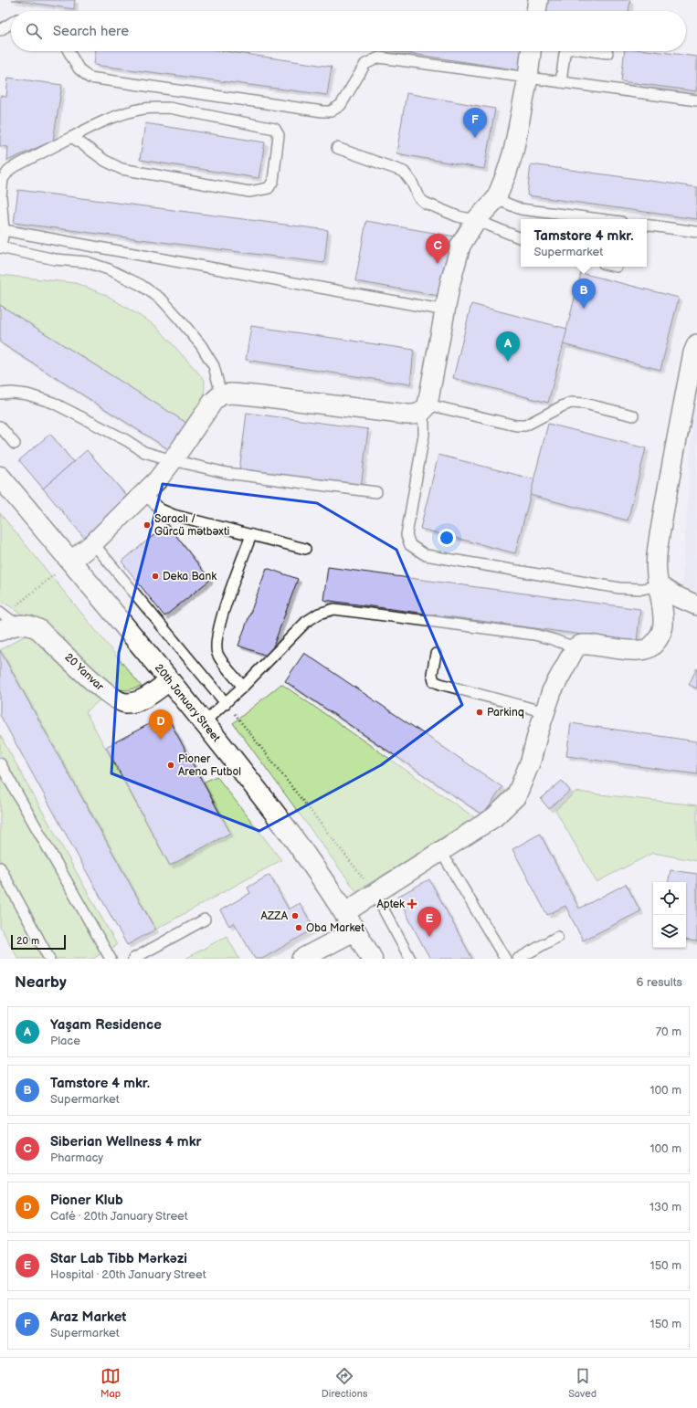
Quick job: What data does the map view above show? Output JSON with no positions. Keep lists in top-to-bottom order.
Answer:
{
  "streets": {
    "street": ["20 Yanvar", "20th January Street"]
  },
  "crossings": [
    ["20 Yanvar", "20th January Street"]
  ],
  "places": {
    "other": [
      "Saraclı / Gürcü mətbəxti",
      "Deka Bank",
      "Parkinq",
      "Pioner Arena Futbol",
      "AZZA",
      "Oba Market"
    ],
    "health": ["Aptek"]
  },
  "scale_bar": "20 m",
  "page": {
    "search": "Search here",
    "pins": [
      "F",
      "C",
      "B",
      "A",
      "D",
      "E"
    ],
    "popup": ["Tamstore 4 mkr.", "Supermarket"],
    "scale": "20 m",
    "heading": ["Nearby", "6 results"],
    "list": [
      {
        "mark": "A",
        "name": "Yaşam Residence",
        "note": "Place",
        "value": "70 m"
      },
      {
        "mark": "B",
        "name": "Tamstore 4 mkr.",
        "note": "Supermarket",
        "value": "100 m"
      },
      {
        "mark": "C",
        "name": "Siberian Wellness 4 mkr",
        "note": "Pharmacy",
        "value": "100 m"
      },
      {
        "mark": "D",
        "name": "Pioner Klub",
        "note": "Café · 20th January Street",
        "value": "130 m"
      },
      {
        "mark": "E",
        "name": "Star Lab Tibb Mәrkәzi",
        "note": "Hospital · 20th January Street",
        "value": "150 m"
      },
      {
        "mark": "F",
        "name": "Araz Market",
        "note": "Supermarket",
        "value": "150 m"
      }
    ],
    "nav": ["Map", "Directions", "Saved"]
  }
}
